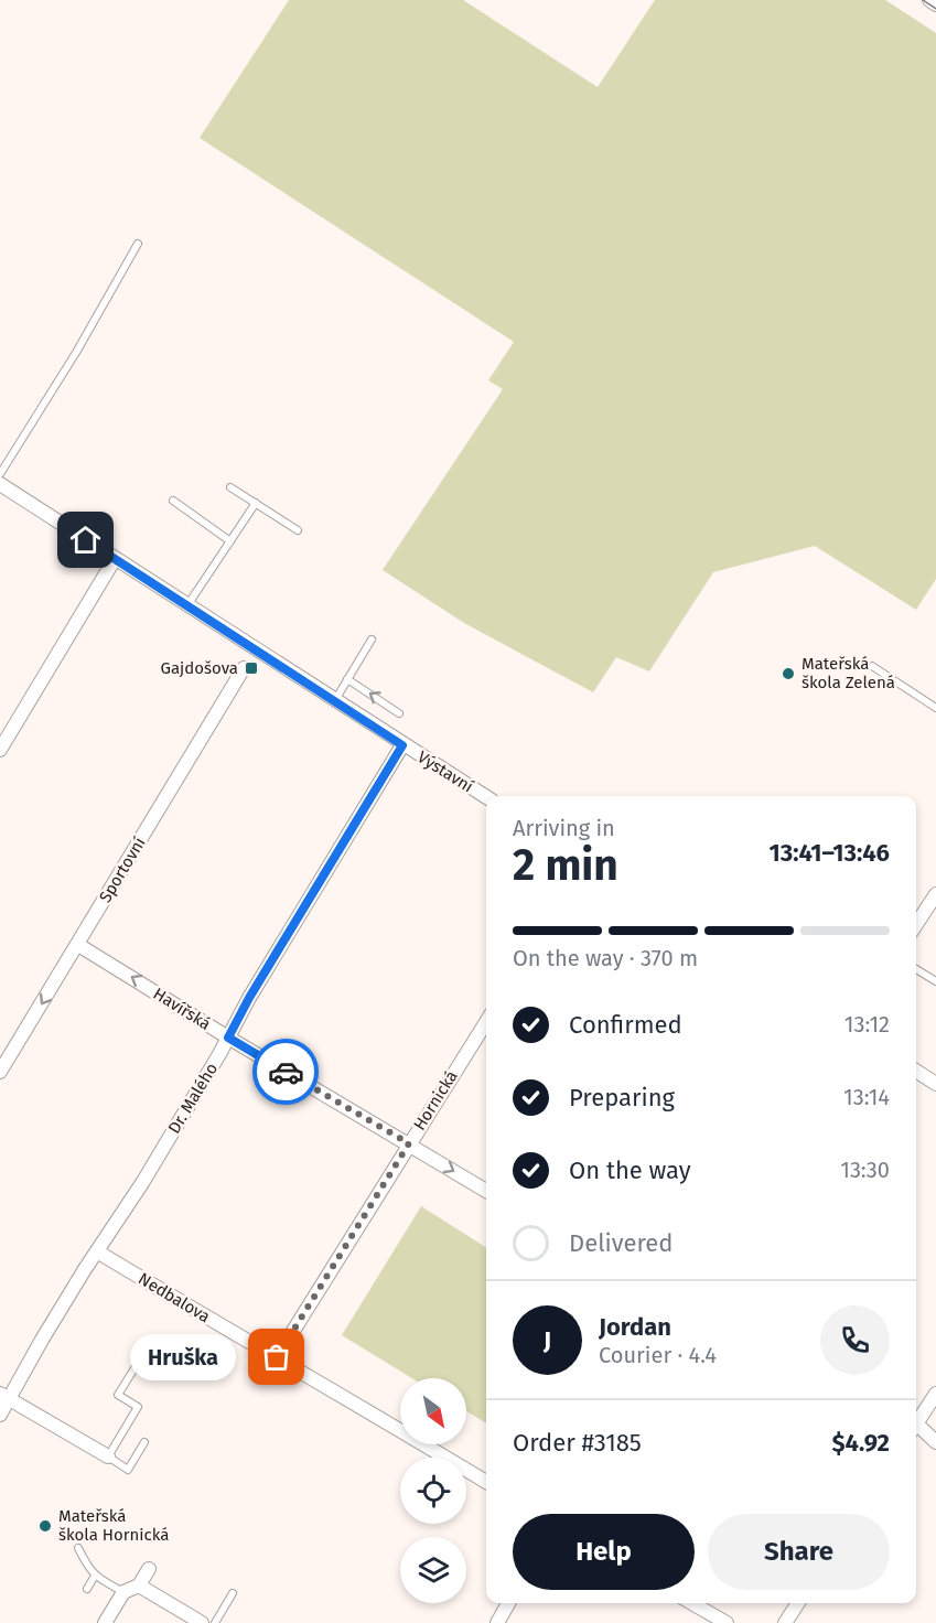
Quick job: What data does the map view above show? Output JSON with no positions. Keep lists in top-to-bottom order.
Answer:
{
  "streets": {
    "street": [
      "Výstavní",
      "Sportovní",
      "Havířská",
      "Dr. Malého",
      "Hornická",
      "Nedbalova"
    ]
  },
  "crossings": [
    ["Výstavní", "Dr. Malého"],
    ["Sportovní", "Havířská"],
    ["Havířská", "Dr. Malého"],
    ["Havířská", "Hornická"],
    ["Dr. Malého", "Nedbalova"],
    ["Hornická", "Nedbalova"]
  ],
  "places": {
    "transit": ["Gajdošova"],
    "other": ["Mateřská škola Zelená", "Hruška", "Mateřská škola Hornická"]
  },
  "north": "bottom right",
  "page": {
    "heading": ["2 min", "Arriving in", "13:41–13:46"],
    "panel": [
      "Jordan",
      "Courier · 4.4",
      "Order #3185",
      "$4.92"
    ],
    "bar": "On the way · 370 m",
    "list": [
      ["Confirmed", "13:12"],
      ["Preparing", "13:14"],
      ["On the way", "13:30"],
      "Delivered"
    ],
    "round": "J",
    "bubble": "Hruška",
    "buttons": ["Help", "Share"]
  }
}
